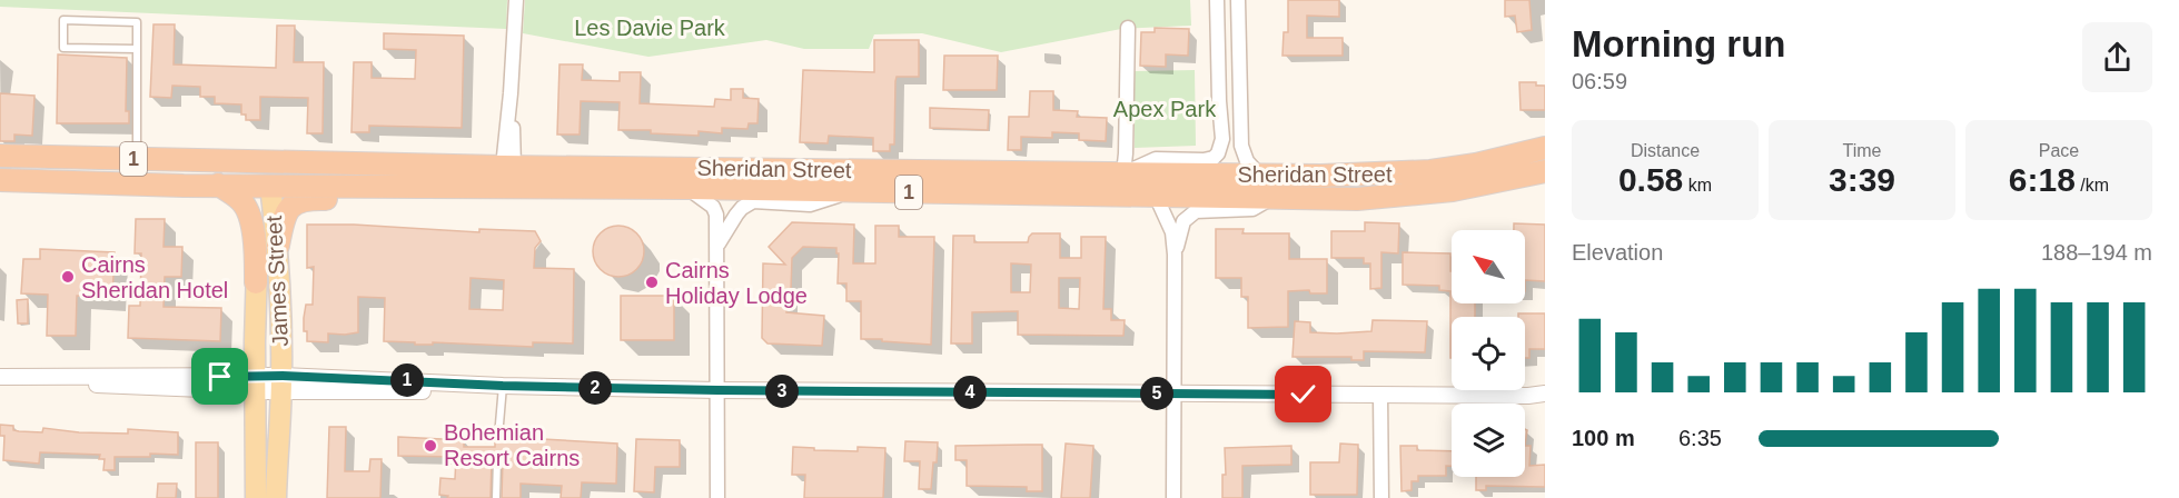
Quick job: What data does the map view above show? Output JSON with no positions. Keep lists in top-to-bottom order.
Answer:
{
  "streets": {
    "highway": ["1", "Sheridan Street"],
    "main road": ["James Street"]
  },
  "crossings": [
    ["Sheridan Street", "James Street"]
  ],
  "parks": ["Les Davie Park", "Apex Park"],
  "places": ["Cairns Sheridan Hotel", "Cairns Holiday Lodge", "Bohemian Resort Cairns"],
  "north": "top left",
  "page": {
    "heading": ["Morning run", "06:59"],
    "stats": [
      ["Distance", "0.58 km"],
      ["Time", "3:39"],
      ["Pace", "6:18 /km"]
    ],
    "chart": ["Elevation", "188–194 m"],
    "pins": [
      "1",
      "2",
      "3",
      "4",
      "5"
    ],
    "list": [
      {
        "name": "100 m",
        "note": "6:35"
      }
    ]
  }
}
